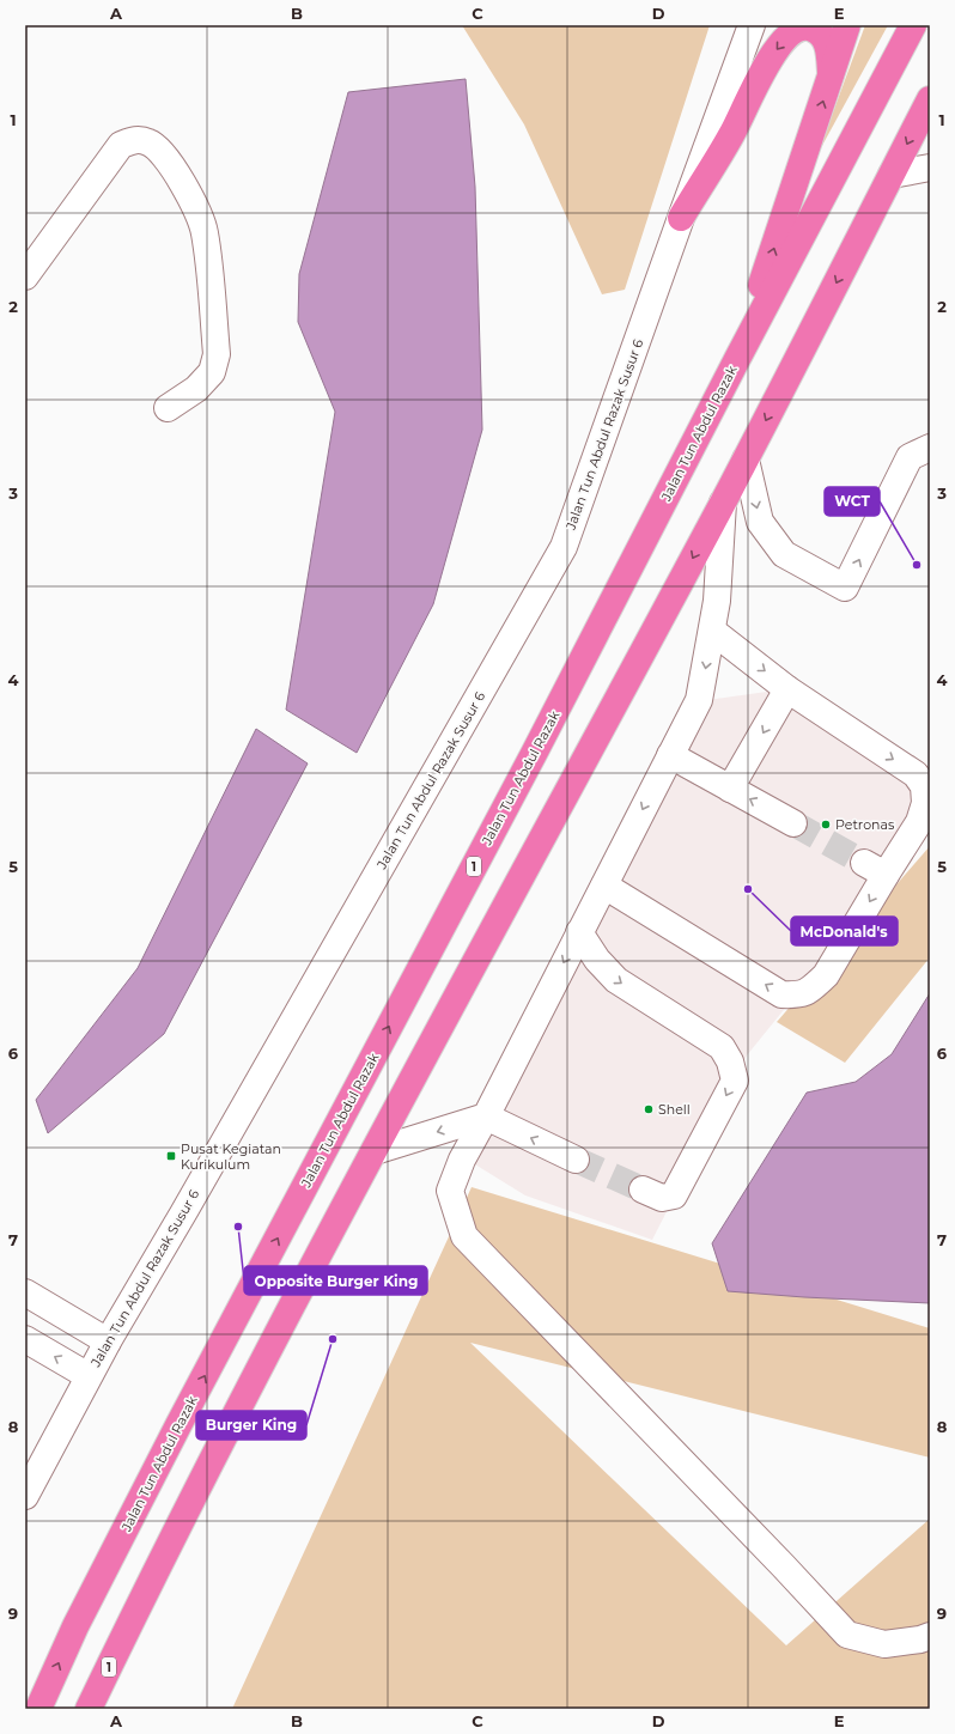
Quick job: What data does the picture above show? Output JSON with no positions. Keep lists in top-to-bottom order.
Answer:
{
  "streets": {
    "highway": ["Jalan Tun Abdul Razak", "1"],
    "street": ["Jalan Tun Abdul Razak Susur 6"]
  },
  "places": {
    "other": [
      "WCT",
      "Petronas",
      "McDonald's",
      "Shell",
      "Opposite Burger King",
      "Burger King"
    ],
    "transit": ["Pusat Kegiatan Kurikulum"]
  },
  "grid": {
    "columns": [
      "A",
      "B",
      "C",
      "D",
      "E"
    ],
    "rows": [
      "1",
      "2",
      "3",
      "4",
      "5",
      "6",
      "7",
      "8",
      "9"
    ]
  }
}
